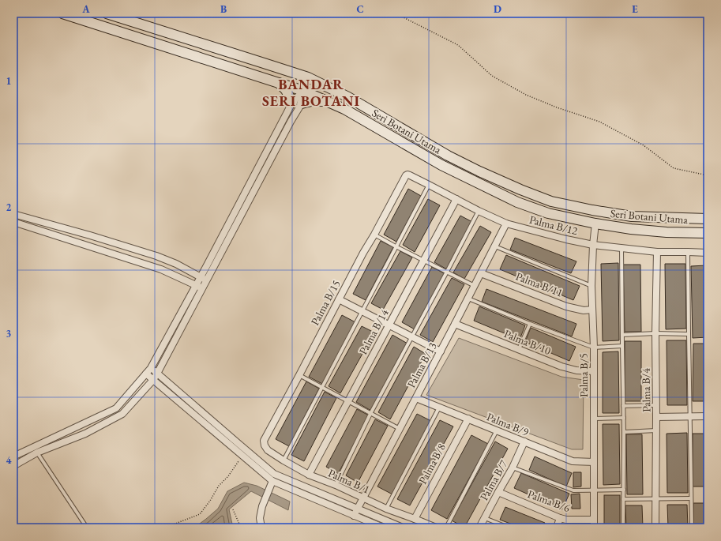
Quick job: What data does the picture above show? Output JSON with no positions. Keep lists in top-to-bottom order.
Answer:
{
  "streets": {
    "main road": ["Seri Botani Utama"],
    "street": [
      "Palma B/12",
      "Palma B/11",
      "Palma B/15",
      "Palma B/14",
      "Palma B/10",
      "Palma B/13",
      "Palma B/5",
      "Palma B/4",
      "Palma B/9",
      "Palma B/8",
      "Palma B/7",
      "Palma B/1",
      "Palma B/6"
    ]
  },
  "crossings": [
    ["Seri Botani Utama", "Palma B/5"],
    ["Palma B/12", "Palma B/15"],
    ["Palma B/12", "Palma B/14"],
    ["Palma B/12", "Palma B/13"],
    ["Palma B/12", "Palma B/5"],
    ["Palma B/12", "Palma B/4"],
    ["Palma B/11", "Palma B/13"],
    ["Palma B/11", "Palma B/5"],
    ["Palma B/15", "Palma B/1"],
    ["Palma B/14", "Palma B/1"],
    ["Palma B/10", "Palma B/13"],
    ["Palma B/10", "Palma B/5"],
    ["Palma B/13", "Palma B/9"],
    ["Palma B/13", "Palma B/1"],
    ["Palma B/5", "Palma B/9"],
    ["Palma B/5", "Palma B/6"],
    ["Palma B/9", "Palma B/8"],
    ["Palma B/9", "Palma B/7"],
    ["Palma B/8", "Palma B/1"],
    ["Palma B/7", "Palma B/6"]
  ],
  "districts": ["BANDAR SERI BOTANI"],
  "grid": {
    "columns": [
      "A",
      "B",
      "C",
      "D",
      "E"
    ],
    "rows": [
      "1",
      "2",
      "3",
      "4"
    ]
  }
}
